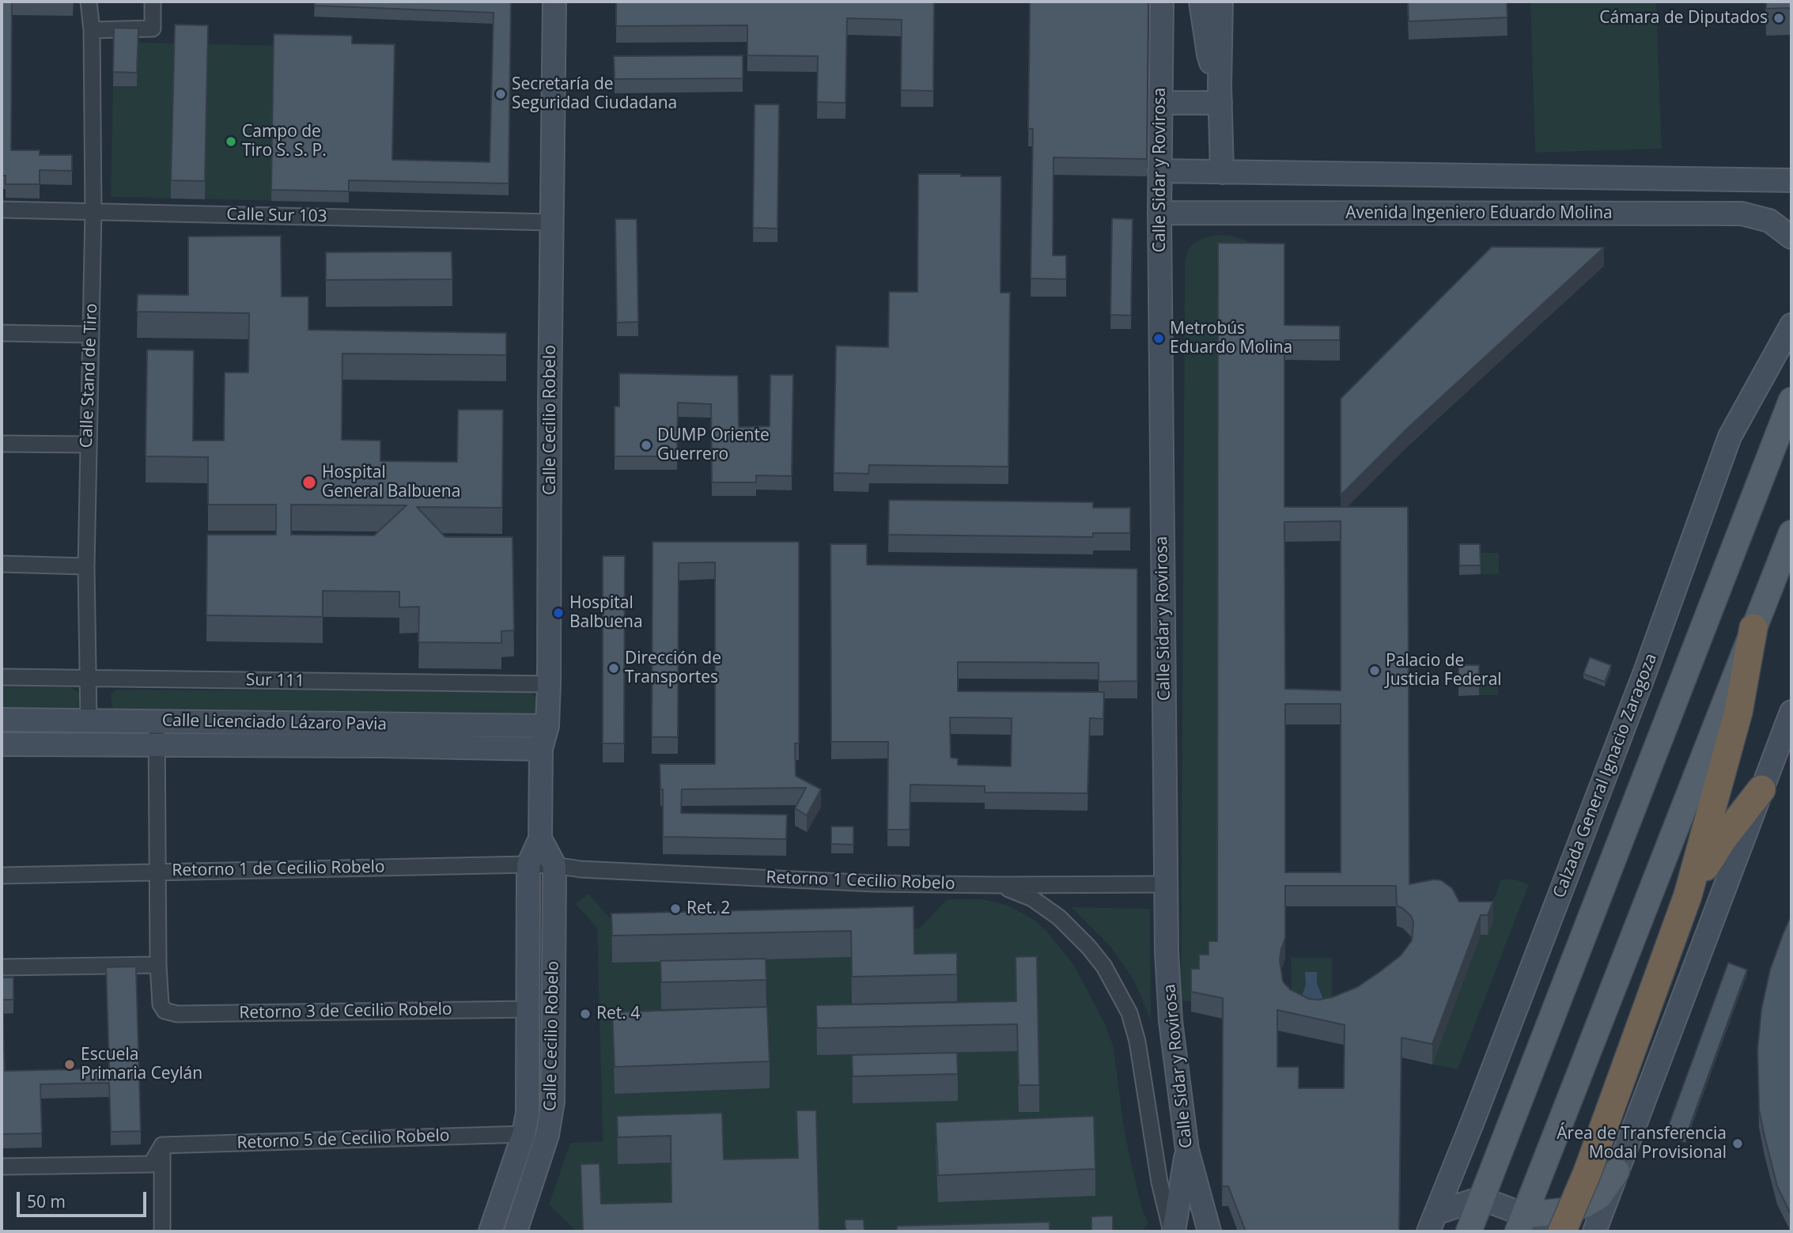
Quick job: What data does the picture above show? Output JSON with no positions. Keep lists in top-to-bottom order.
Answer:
{
  "streets": {
    "street": [
      "Calle Sidar y Rovirosa",
      "Avenida Ingeniero Eduardo Molina",
      "Calle Sur 103",
      "Calle Stand de Tiro",
      "Calle Cecilio Robelo",
      "Sur 111",
      "Calle Licenciado Lázaro Pavia",
      "Calzada General Ignacio Zaragoza",
      "Retorno 1 de Cecilio Robelo",
      "Retorno 1 Cecilio Robelo",
      "Retorno 3 de Cecilio Robelo",
      "Retorno 5 de Cecilio Robelo"
    ]
  },
  "crossings": [
    ["Calle Sidar y Rovirosa", "Avenida Ingeniero Eduardo Molina"],
    ["Calle Sidar y Rovirosa", "Retorno 1 Cecilio Robelo"],
    ["Calle Sur 103", "Calle Stand de Tiro"],
    ["Calle Sur 103", "Calle Cecilio Robelo"],
    ["Calle Stand de Tiro", "Sur 111"],
    ["Calle Stand de Tiro", "Calle Licenciado Lázaro Pavia"],
    ["Calle Cecilio Robelo", "Sur 111"],
    ["Calle Cecilio Robelo", "Calle Licenciado Lázaro Pavia"],
    ["Calle Cecilio Robelo", "Retorno 1 de Cecilio Robelo"],
    ["Calle Cecilio Robelo", "Retorno 1 Cecilio Robelo"],
    ["Calle Cecilio Robelo", "Retorno 3 de Cecilio Robelo"],
    ["Calle Cecilio Robelo", "Retorno 5 de Cecilio Robelo"],
    ["Retorno 1 de Cecilio Robelo", "Retorno 1 Cecilio Robelo"]
  ],
  "places": [
    "Cámara de Diputados",
    "Secretaría de Seguridad Ciudadana",
    "Campo de Tiro S. S. P.",
    "Metrobús Eduardo Molina",
    "DUMP Oriente Guerrero",
    "Hospital General Balbuena",
    "Hospital Balbuena",
    "Dirección de Transportes",
    "Palacio de Justicia Federal",
    "Ret. 2",
    "Ret. 4",
    "Escuela Primaria Ceylán",
    "Área de Transferencia Modal Provisional"
  ],
  "scale_bar": "50 m"
}
